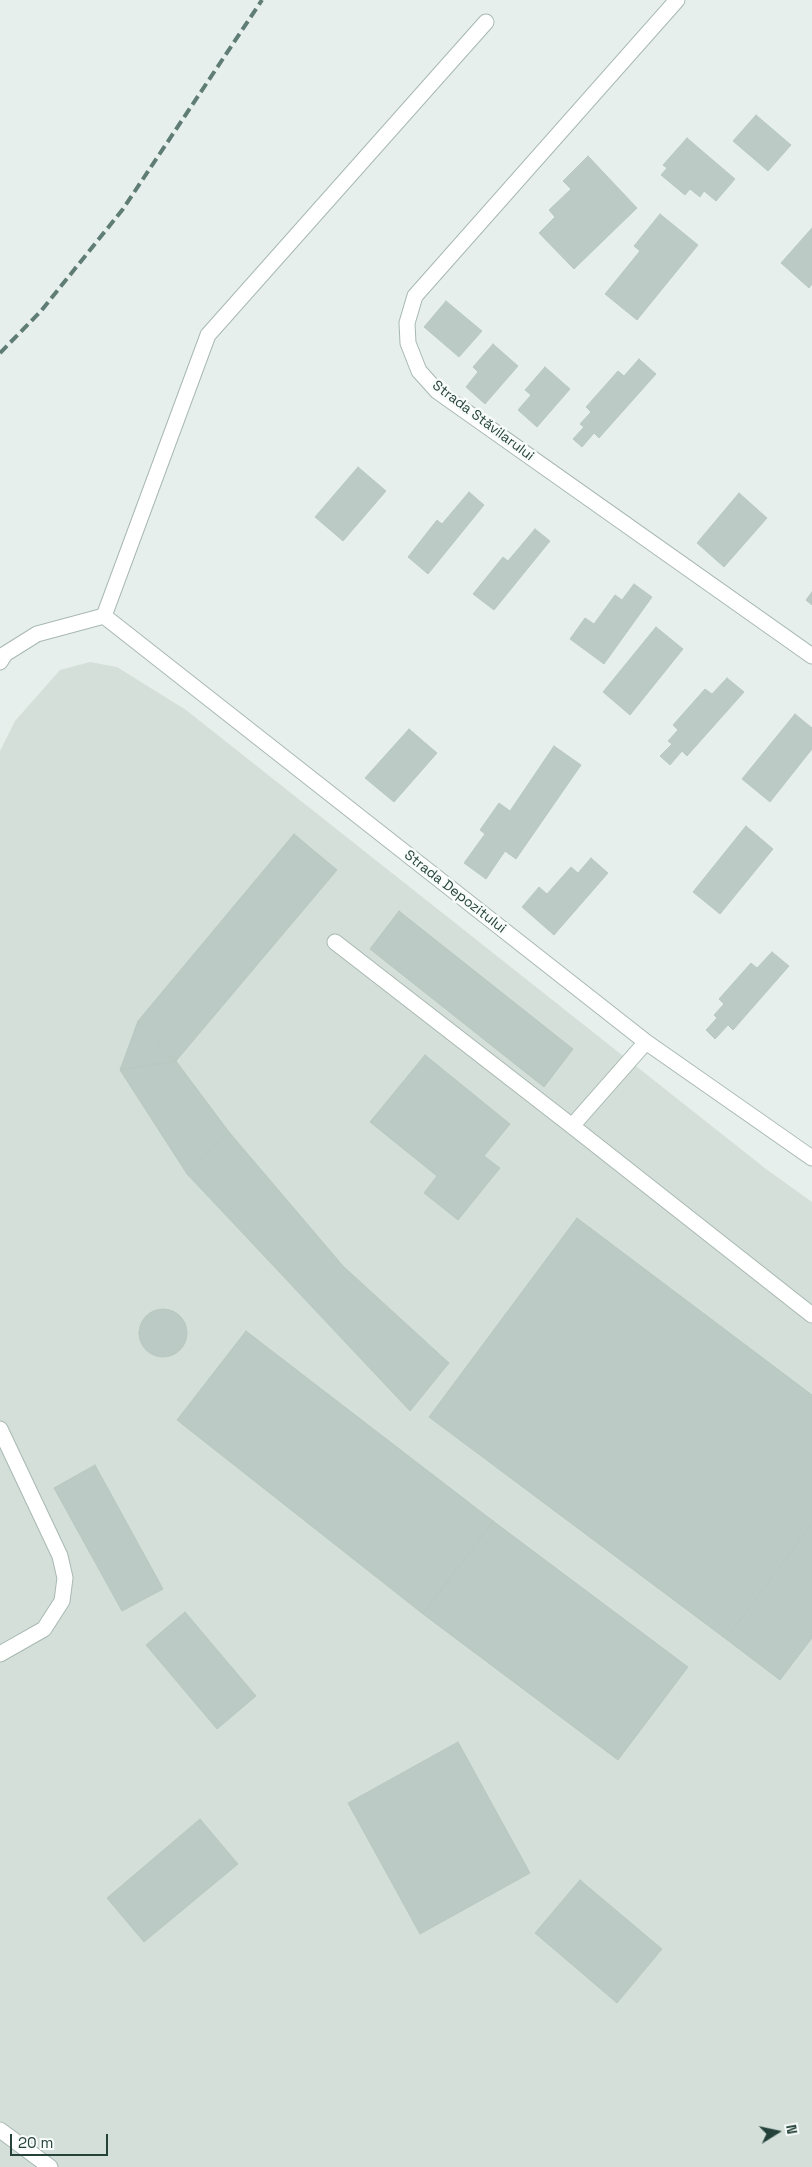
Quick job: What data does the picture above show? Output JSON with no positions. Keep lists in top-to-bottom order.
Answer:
{
  "streets": {
    "street": ["Strada Stăvilarului", "Strada Depozitului"]
  },
  "scale_bar": "20 m",
  "north": "right"
}
